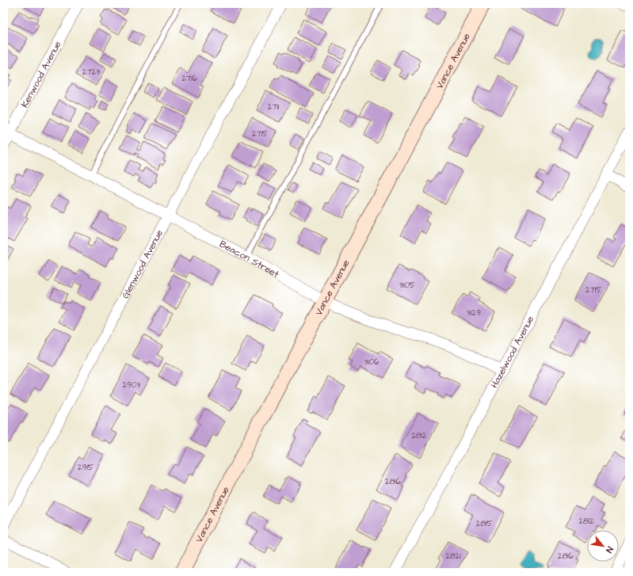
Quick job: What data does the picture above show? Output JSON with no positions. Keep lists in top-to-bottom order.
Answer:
{
  "streets": {
    "street": [
      "Vance Avenue",
      "Kenwood Avenue",
      "Beacon Street",
      "Glenwood Avenue",
      "Hazelwood Avenue"
    ]
  },
  "crossings": [
    ["Vance Avenue", "Beacon Street"],
    ["Kenwood Avenue", "Beacon Street"],
    ["Beacon Street", "Glenwood Avenue"],
    ["Beacon Street", "Hazelwood Avenue"]
  ],
  "house_numbers": [
    "2723",
    "2716",
    "2711",
    "2715",
    "3105",
    "2715",
    "3129",
    "3106",
    "2903",
    "2812",
    "2915",
    "2816",
    "2812",
    "2815",
    "2821",
    "2816"
  ],
  "north": "bottom right"
}
